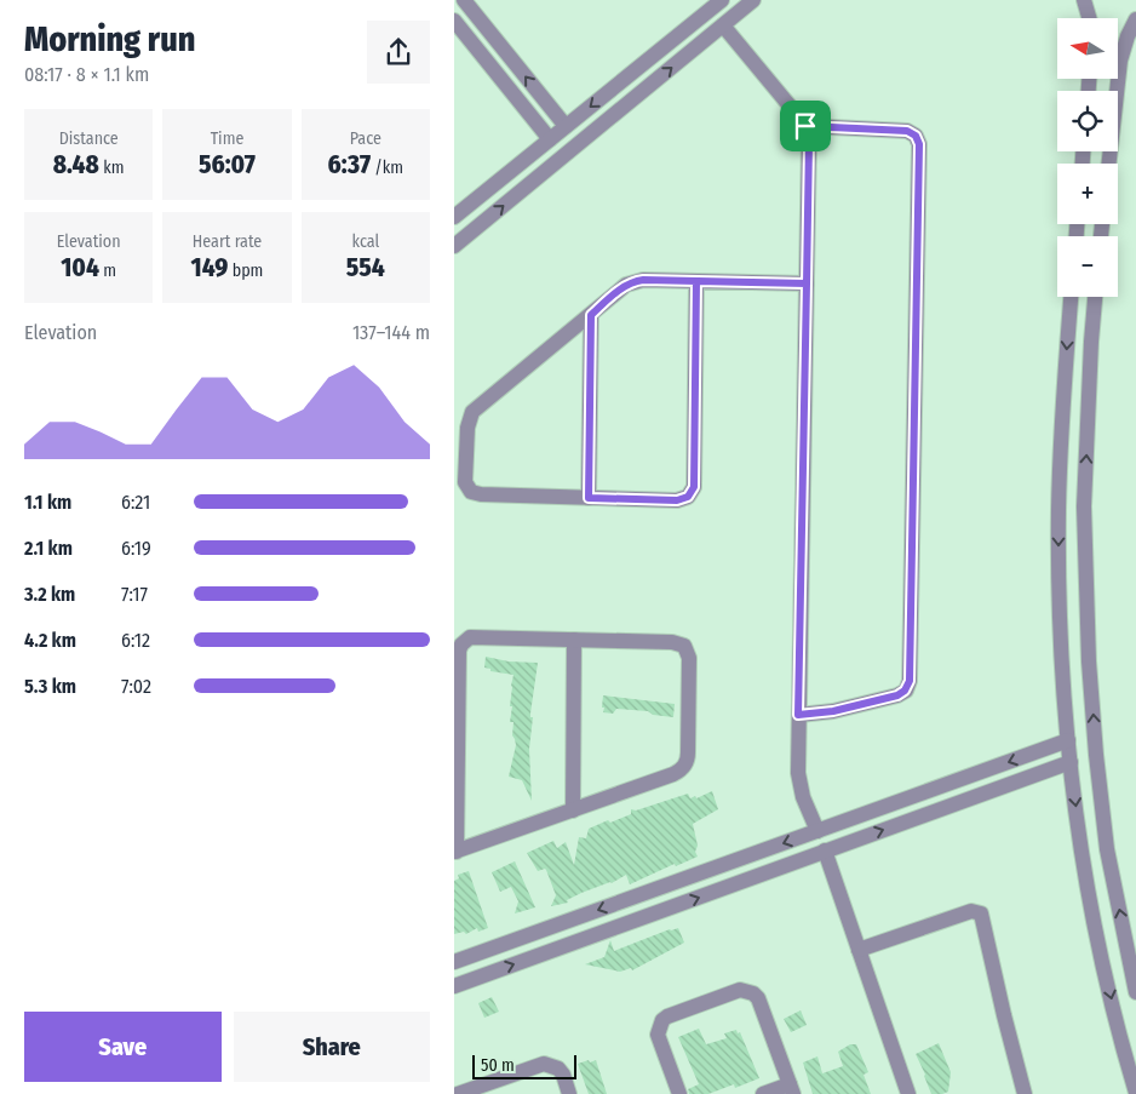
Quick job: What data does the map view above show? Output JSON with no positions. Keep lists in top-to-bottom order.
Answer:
{
  "scale_bar": "50 m",
  "north": "left",
  "page": {
    "heading": ["Morning run", "08:17 · 8 × 1.1 km"],
    "map_buttons": ["+", "−"],
    "stats": [
      ["Distance", "8.48 km"],
      ["Time", "56:07"],
      ["Pace", "6:37 /km"],
      ["Elevation", "104 m"],
      ["Heart rate", "149 bpm"],
      ["kcal", "554"]
    ],
    "chart": ["Elevation", "137–144 m"],
    "list": [
      {
        "name": "1.1 km",
        "note": "6:21"
      },
      {
        "name": "2.1 km",
        "note": "6:19"
      },
      {
        "name": "3.2 km",
        "note": "7:17"
      },
      {
        "name": "4.2 km",
        "note": "6:12"
      },
      {
        "name": "5.3 km",
        "note": "7:02"
      }
    ],
    "buttons": ["Save", "Share"],
    "scale": "50 m"
  }
}
